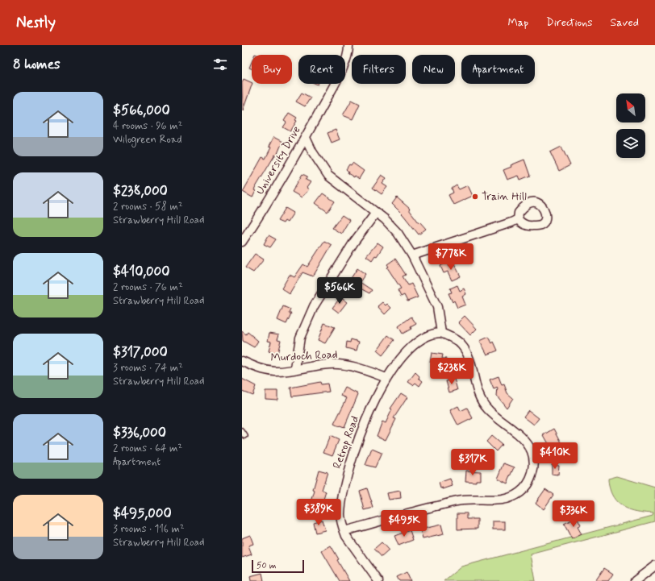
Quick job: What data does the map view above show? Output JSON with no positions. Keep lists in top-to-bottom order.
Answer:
{
  "streets": {
    "street": ["University Drive", "Murdoch Road", "Retrop Road"]
  },
  "crossings": [
    ["Murdoch Road", "Retrop Road"]
  ],
  "places": ["Train Hill"],
  "scale_bar": "50 m",
  "north": "top left",
  "page": {
    "header": "Nestly",
    "nav": ["Map", "Directions", "Saved"],
    "heading": "8 homes",
    "chip": [
      "Buy",
      "Rent",
      "Filters",
      "New",
      "Apartment"
    ],
    "list": [
      {
        "name": "$566,000",
        "note": "4 rooms · 96 m² · Wilogreen Road"
      },
      {
        "name": "$238,000",
        "note": "2 rooms · 58 m² · Strawberry Hill Road"
      },
      {
        "name": "$410,000",
        "note": "2 rooms · 76 m² · Strawberry Hill Road"
      },
      {
        "name": "$317,000",
        "note": "3 rooms · 74 m² · Strawberry Hill Road"
      },
      {
        "name": "$336,000",
        "note": "2 rooms · 64 m² · Apartment"
      },
      {
        "name": "$495,000",
        "note": "3 rooms · 116 m² · Strawberry Hill Road"
      }
    ],
    "price": [
      "$778K",
      "$566K",
      "$238K",
      "$410K",
      "$317K",
      "$389K",
      "$336K",
      "$495K"
    ],
    "scale": "50 m"
  }
}
